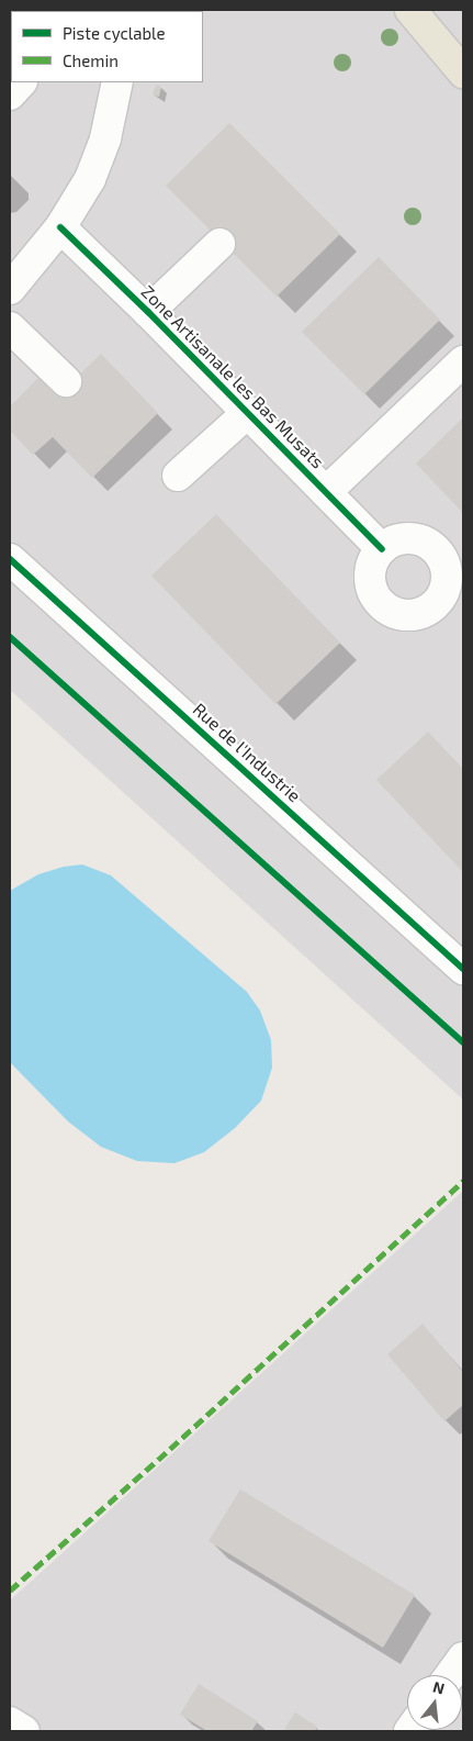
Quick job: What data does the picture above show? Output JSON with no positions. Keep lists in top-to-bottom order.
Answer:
{
  "streets": {
    "street": ["Zone Artisanale les Bas Musats", "Rue de l'Industrie"]
  },
  "legend": ["Piste cyclable", "Chemin"],
  "north": "top"
}
